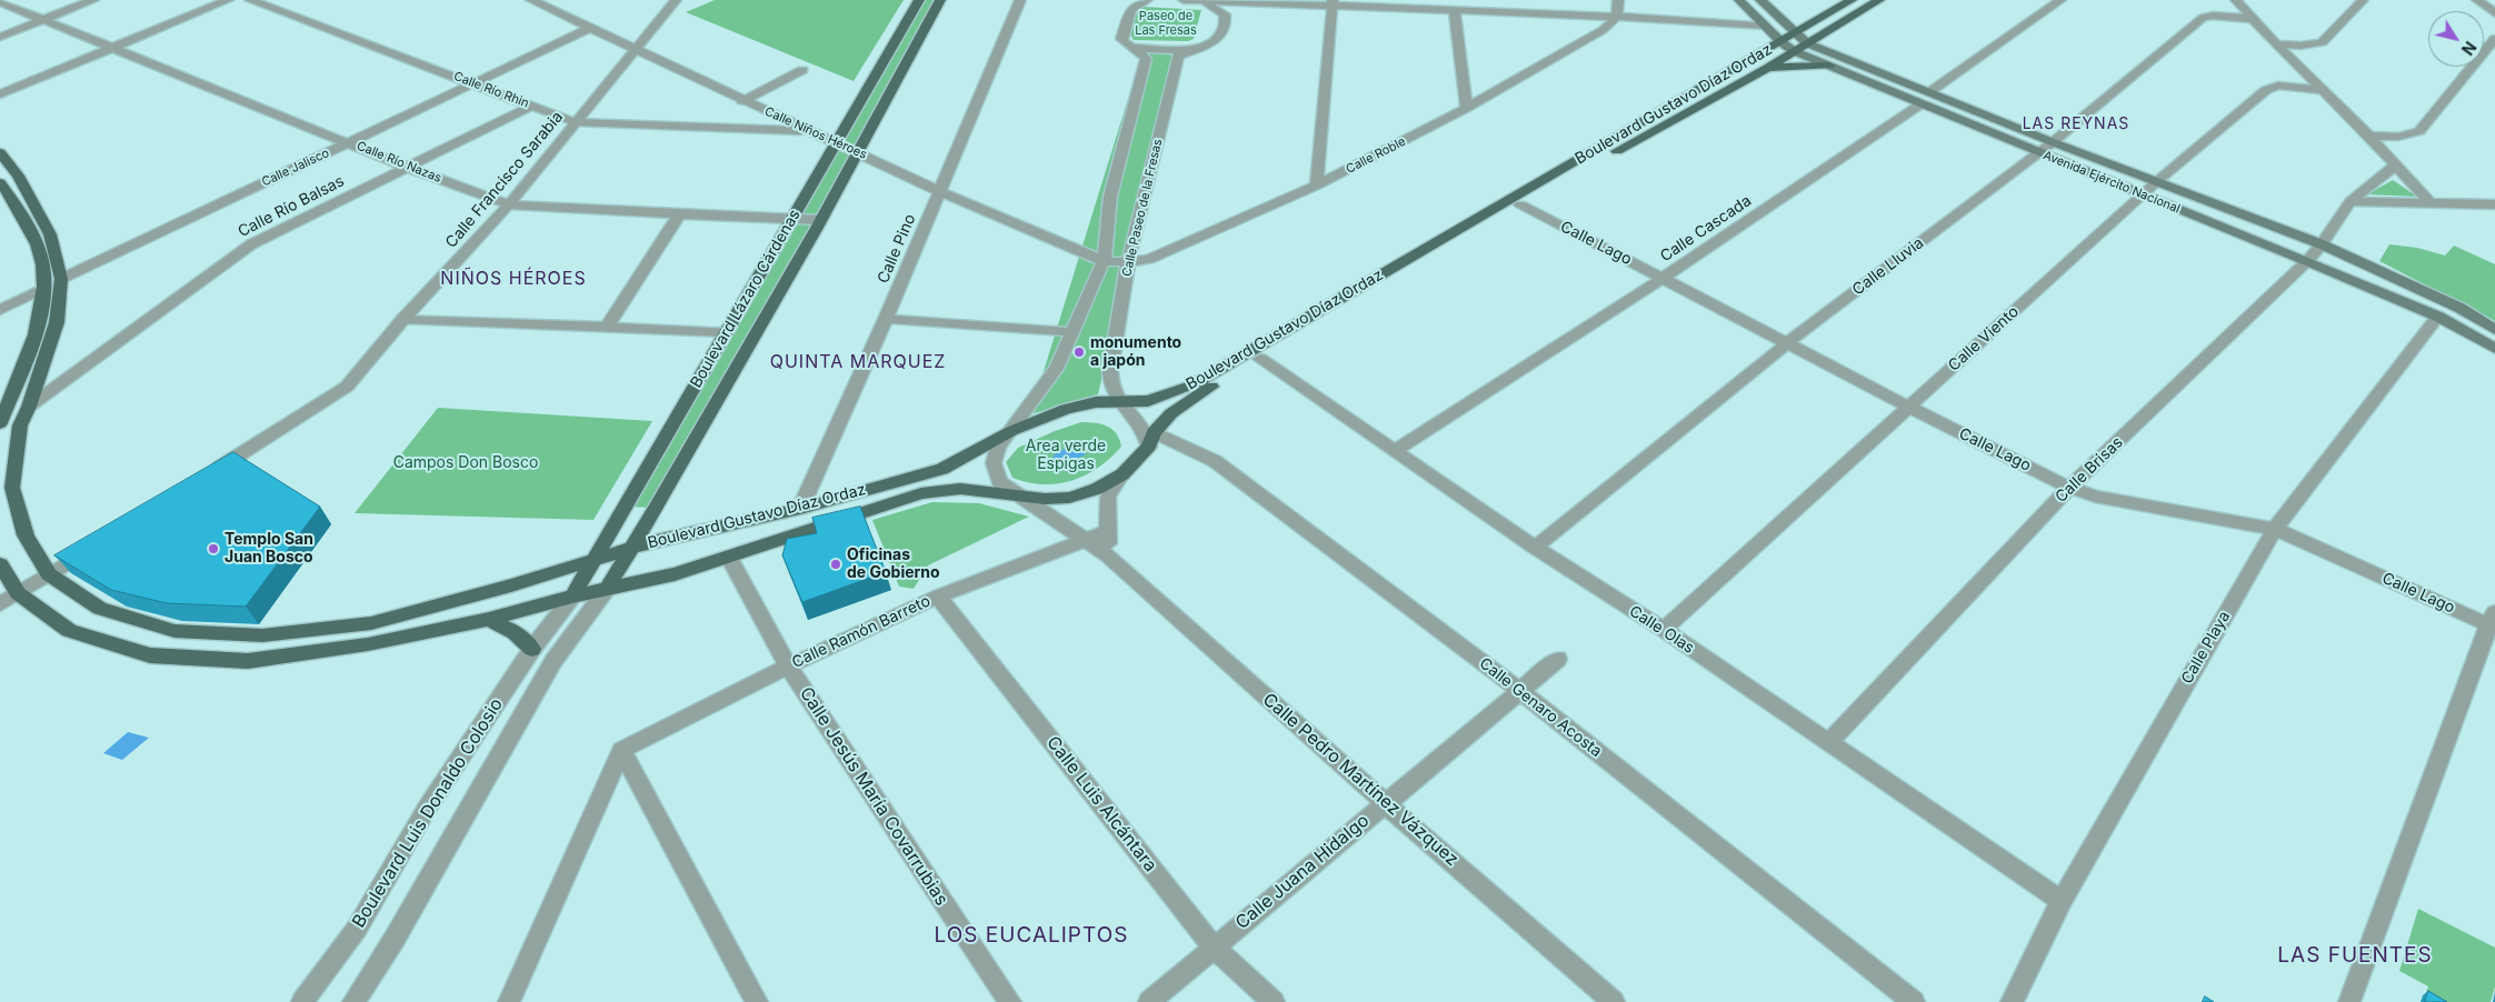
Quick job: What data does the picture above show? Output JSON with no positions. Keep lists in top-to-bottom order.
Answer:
{
  "streets": {
    "main road": ["Boulevard Gustavo Díaz Ordaz", "Avenida Ejército Nacional", "Boulevard Lázaro Cárdenas"],
    "street": [
      "Calle Río Rhin",
      "Calle Niños Héroes",
      "Calle Roble",
      "Calle Río Nazas",
      "Calle Jalisco",
      "Calle Francisco Sarabia",
      "Calle Río Balsas",
      "Calle Paseo de la Fresas",
      "Calle Cascada",
      "Calle Lago",
      "Calle Pino",
      "Calle Lluvia",
      "Calle Viento",
      "Calle Brisas",
      "Calle Olas",
      "Calle Ramón Barreto",
      "Calle Playa",
      "Calle Genaro Acosta",
      "Calle Pedro Martínez Vázquez",
      "Calle Jesús María Covarrubias",
      "Calle Luis Alcántara",
      "Boulevard Luis Donaldo Colosio",
      "Calle Juana Hidalgo"
    ]
  },
  "crossings": [
    ["Calle Río Rhin", "Calle Niños Héroes"],
    ["Calle Río Rhin", "Calle Jalisco"],
    ["Calle Río Rhin", "Calle Francisco Sarabia"],
    ["Calle Río Rhin", "Calle Río Balsas"],
    ["Boulevard Gustavo Díaz Ordaz", "Calle Jalisco"],
    ["Boulevard Gustavo Díaz Ordaz", "Avenida Ejército Nacional"],
    ["Boulevard Gustavo Díaz Ordaz", "Calle Río Balsas"],
    ["Boulevard Gustavo Díaz Ordaz", "Calle Paseo de la Fresas"],
    ["Boulevard Gustavo Díaz Ordaz", "Calle Lago"],
    ["Boulevard Gustavo Díaz Ordaz", "Calle Pino"],
    ["Boulevard Gustavo Díaz Ordaz", "Boulevard Lázaro Cárdenas"],
    ["Boulevard Gustavo Díaz Ordaz", "Calle Olas"],
    ["Boulevard Gustavo Díaz Ordaz", "Calle Genaro Acosta"],
    ["Boulevard Gustavo Díaz Ordaz", "Calle Pedro Martínez Vázquez"],
    ["Boulevard Gustavo Díaz Ordaz", "Calle Jesús María Covarrubias"],
    ["Boulevard Gustavo Díaz Ordaz", "Boulevard Luis Donaldo Colosio"],
    ["Calle Niños Héroes", "Calle Roble"],
    ["Calle Niños Héroes", "Calle Jalisco"],
    ["Calle Niños Héroes", "Calle Francisco Sarabia"],
    ["Calle Niños Héroes", "Calle Paseo de la Fresas"],
    ["Calle Niños Héroes", "Calle Pino"],
    ["Calle Niños Héroes", "Boulevard Lázaro Cárdenas"],
    ["Calle Roble", "Calle Paseo de la Fresas"],
    ["Calle Río Nazas", "Calle Jalisco"],
    ["Calle Río Nazas", "Calle Francisco Sarabia"],
    ["Calle Río Nazas", "Calle Río Balsas"],
    ["Calle Río Nazas", "Boulevard Lázaro Cárdenas"],
    ["Avenida Ejército Nacional", "Calle Cascada"],
    ["Avenida Ejército Nacional", "Calle Lluvia"],
    ["Avenida Ejército Nacional", "Calle Viento"],
    ["Avenida Ejército Nacional", "Calle Brisas"],
    ["Avenida Ejército Nacional", "Calle Playa"],
    ["Calle Paseo de la Fresas", "Calle Genaro Acosta"],
    ["Calle Paseo de la Fresas", "Calle Pedro Martínez Vázquez"],
    ["Calle Cascada", "Calle Lago"],
    ["Calle Cascada", "Calle Olas"],
    ["Calle Lago", "Calle Lluvia"],
    ["Calle Lago", "Calle Viento"],
    ["Calle Lago", "Calle Brisas"],
    ["Calle Lago", "Calle Playa"],
    ["Calle Lluvia", "Calle Olas"],
    ["Boulevard Lázaro Cárdenas", "Boulevard Luis Donaldo Colosio"],
    ["Calle Viento", "Calle Olas"],
    ["Calle Brisas", "Calle Olas"],
    ["Calle Olas", "Calle Playa"],
    ["Calle Ramón Barreto", "Calle Pedro Martínez Vázquez"],
    ["Calle Ramón Barreto", "Calle Jesús María Covarrubias"],
    ["Calle Ramón Barreto", "Calle Luis Alcántara"],
    ["Calle Genaro Acosta", "Calle Juana Hidalgo"],
    ["Calle Pedro Martínez Vázquez", "Calle Juana Hidalgo"],
    ["Calle Luis Alcántara", "Calle Juana Hidalgo"]
  ],
  "districts": [
    "LAS REYNAS",
    "NIÑOS HÉROES",
    "QUINTA MARQUEZ",
    "LOS EUCALIPTOS",
    "LAS FUENTES"
  ],
  "parks": ["Paseo de Las Fresas", "Area verde Espigas", "Campos Don Bosco"],
  "places": ["monumento a japón", "Templo San Juan Bosco", "Oficinas de Gobierno"],
  "north": "bottom right"
}
